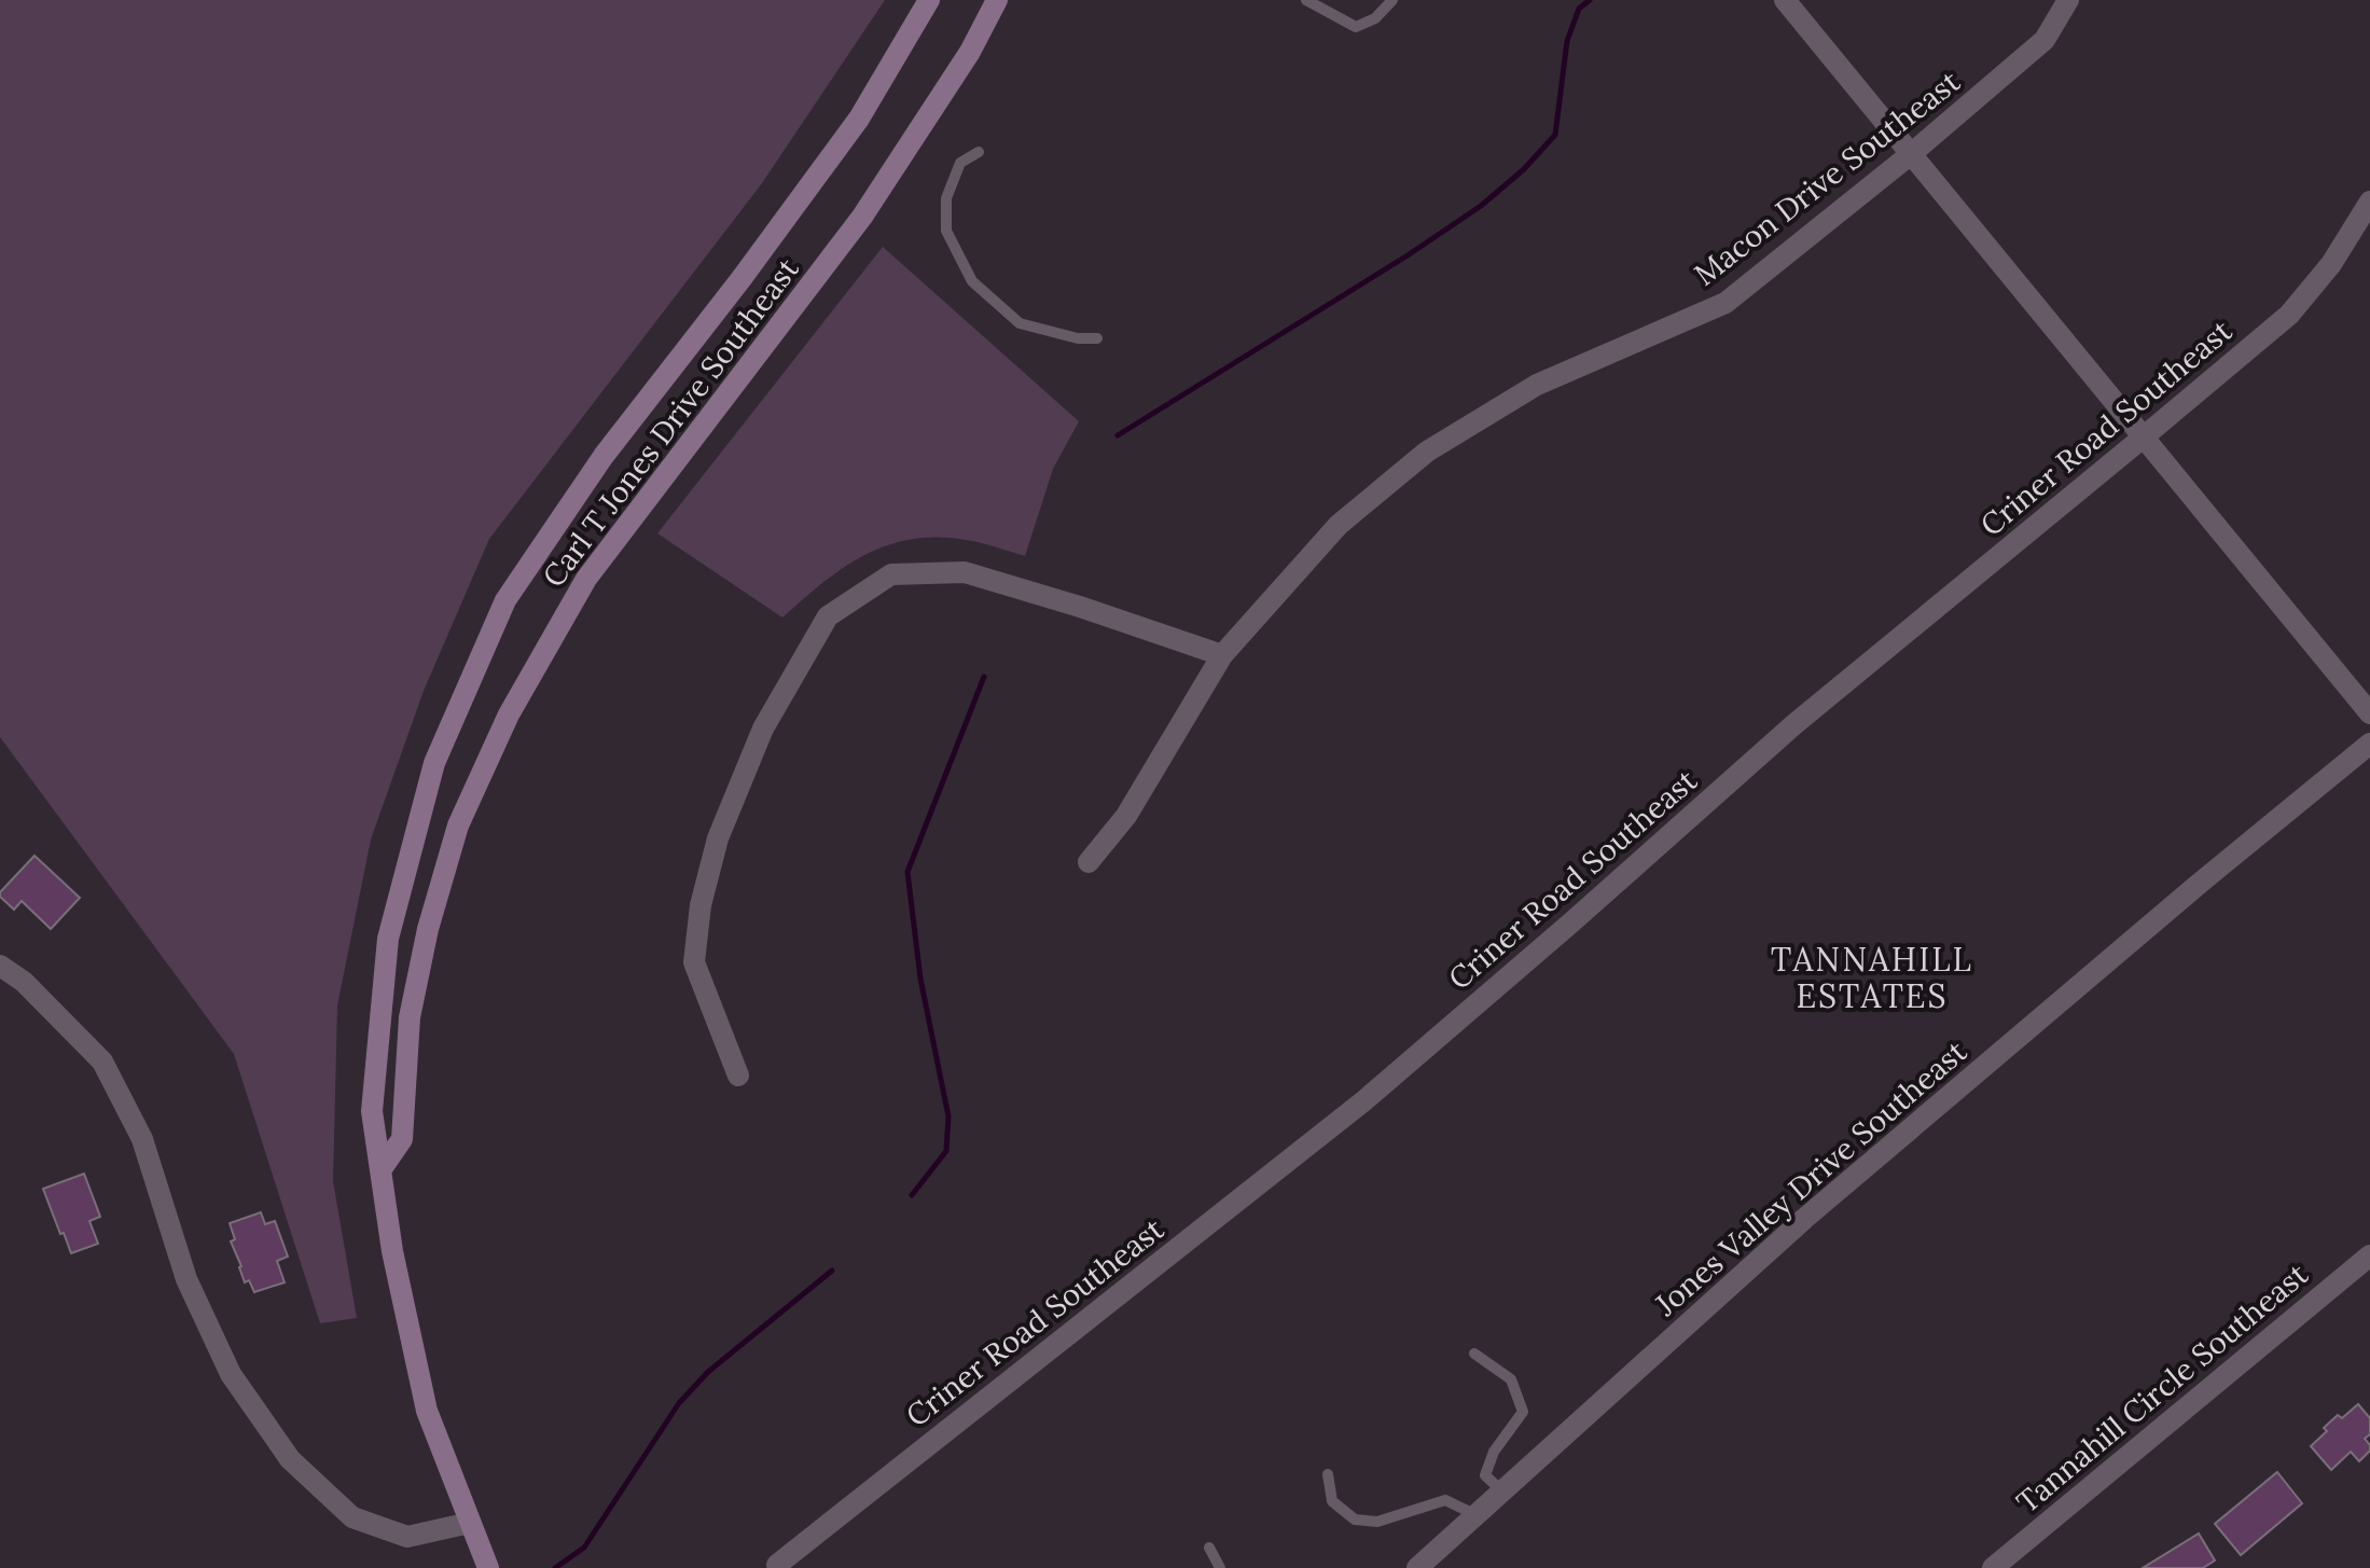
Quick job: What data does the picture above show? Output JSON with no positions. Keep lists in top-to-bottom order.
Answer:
{
  "streets": {
    "main road": ["Carl T Jones Drive Southeast"],
    "street": [
      "Macon Drive Southeast",
      "Criner Road Southeast",
      "Jones Valley Drive Southeast",
      "Tannahill Circle Southeast"
    ]
  },
  "districts": ["TANNAHILL ESTATES"]
}
